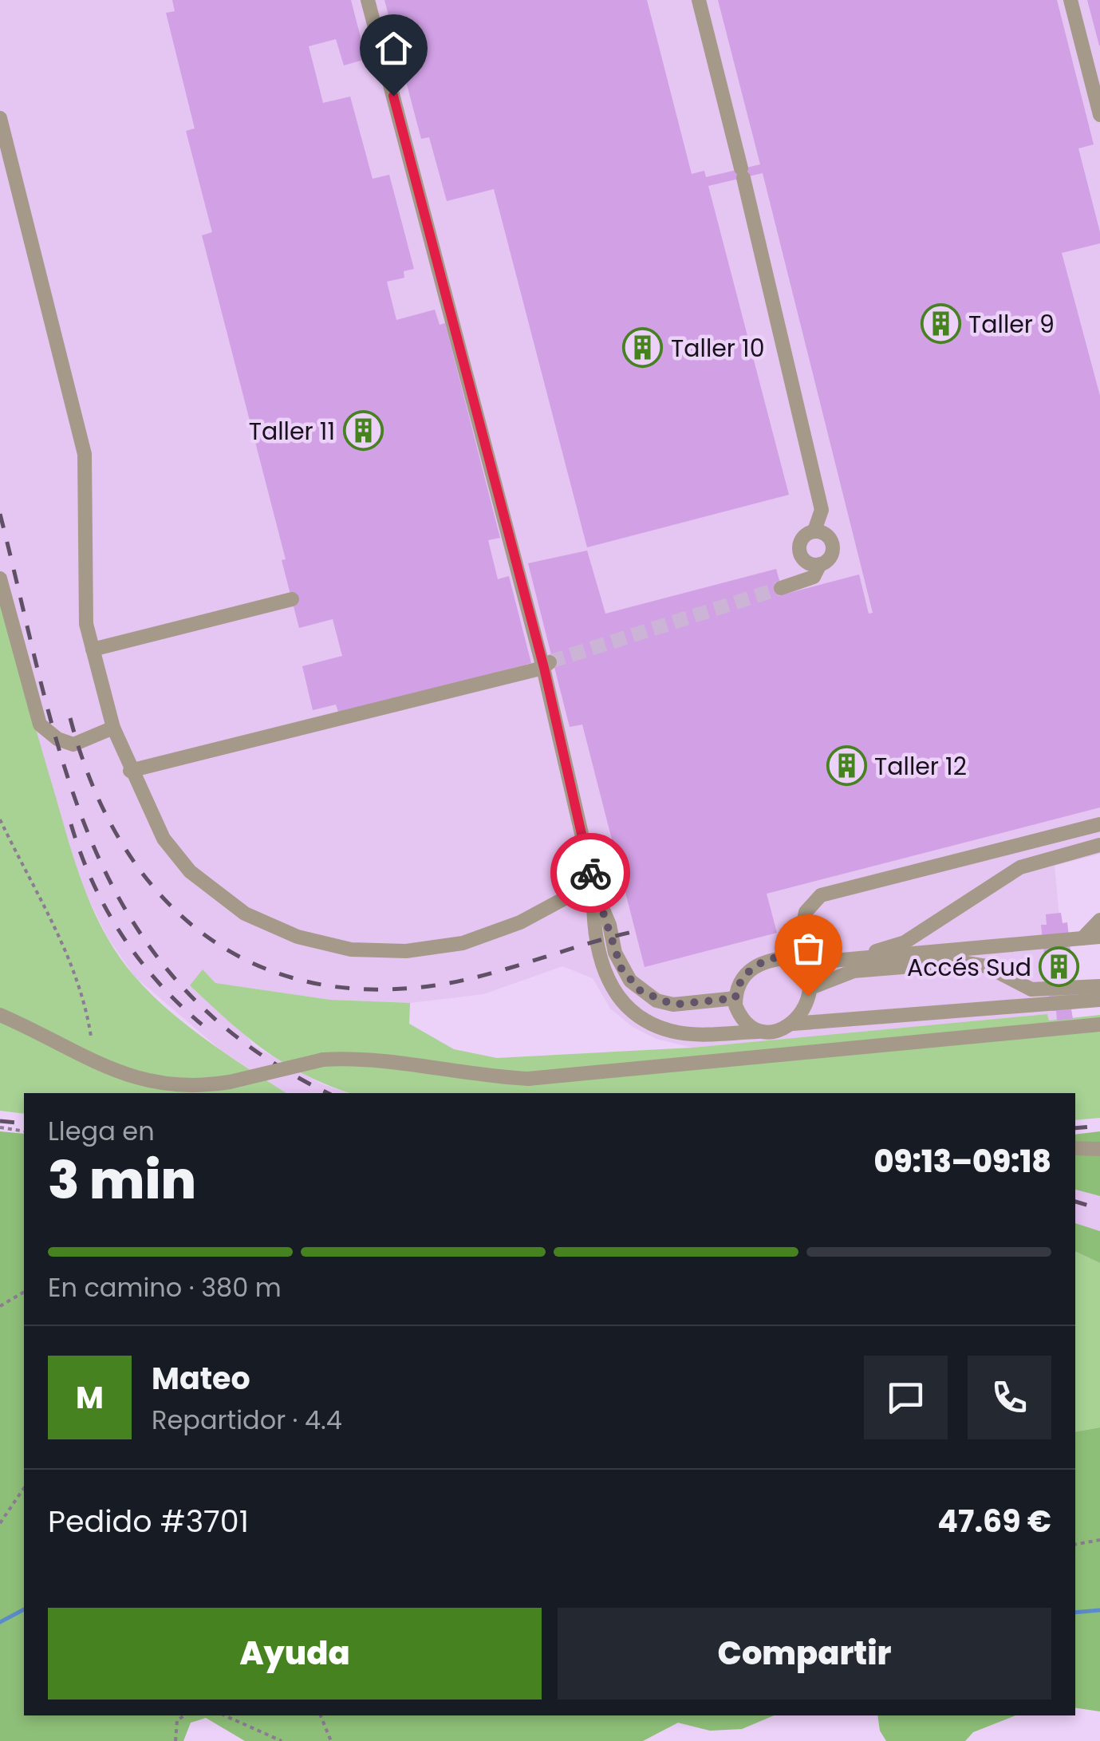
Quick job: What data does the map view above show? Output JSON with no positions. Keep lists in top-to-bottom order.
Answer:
{
  "places": {
    "building": [
      "Taller 9",
      "Taller 10",
      "Taller 11",
      "Taller 12",
      "Accés Sud"
    ]
  },
  "page": {
    "heading": ["3 min", "Llega en", "09:13–09:18"],
    "panel": [
      "Mateo",
      "Repartidor · 4.4",
      "Pedido #3701",
      "47.69 €"
    ],
    "bar": "En camino · 380 m",
    "round": "M",
    "buttons": ["Ayuda", "Compartir"]
  }
}
